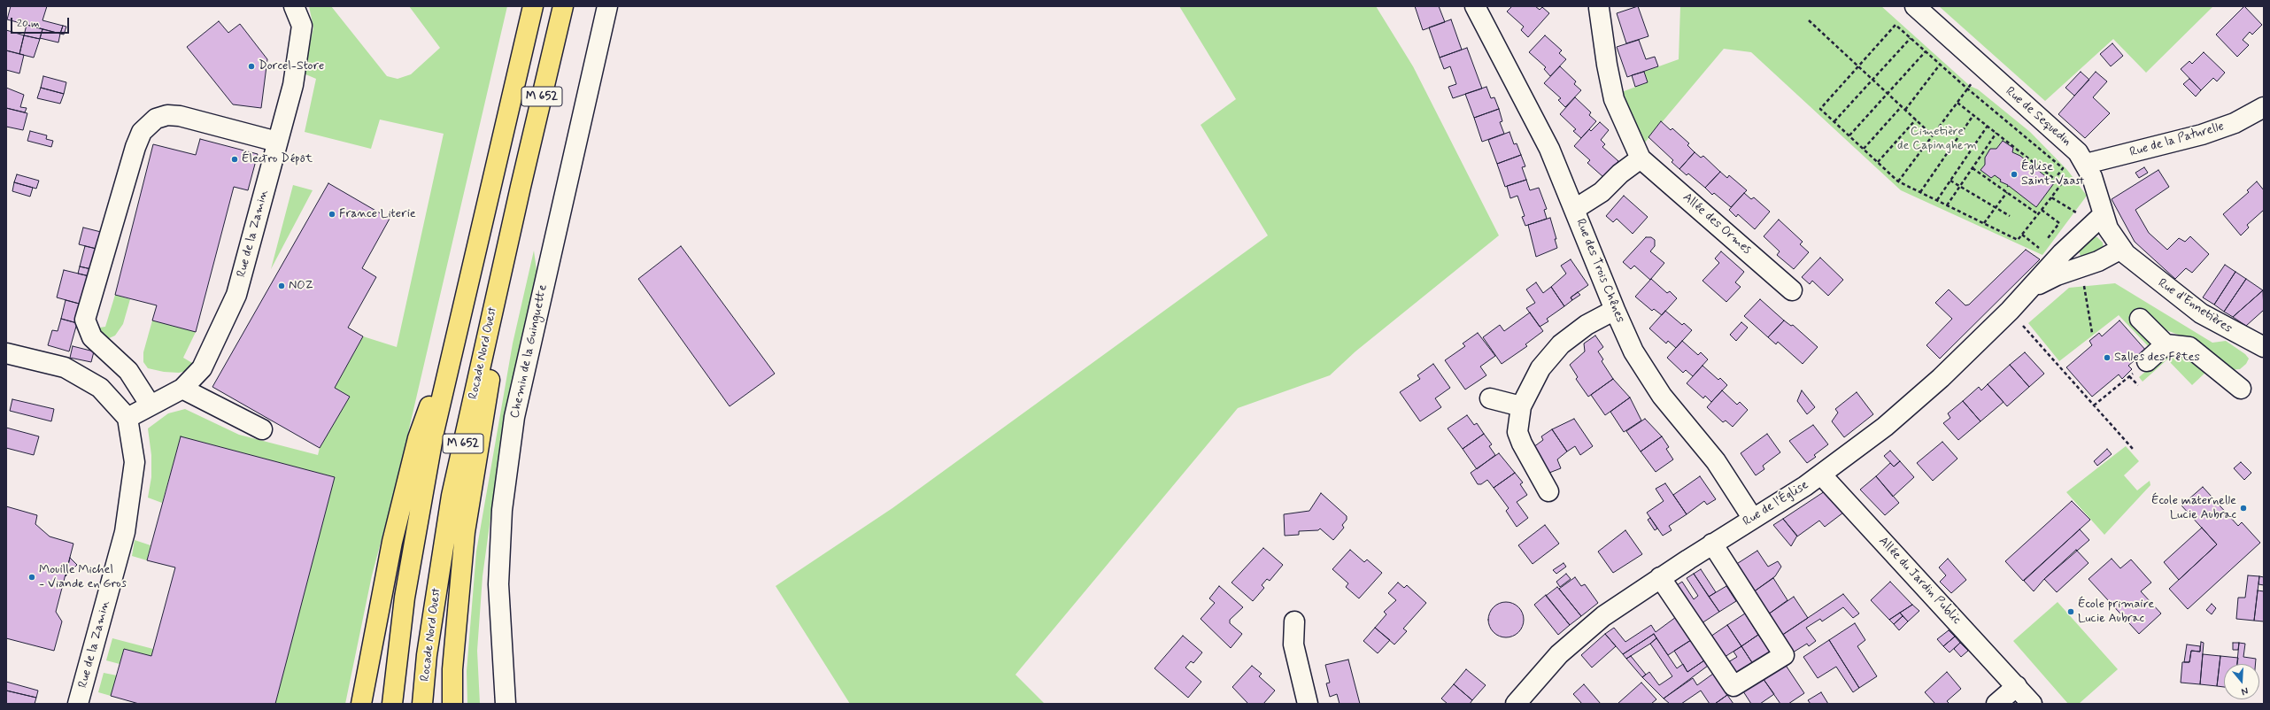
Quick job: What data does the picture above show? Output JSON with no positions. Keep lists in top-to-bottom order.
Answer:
{
  "streets": {
    "highway": ["M 652", "Rocade Nord Ouest"],
    "street": [
      "Rue de Sequedin",
      "Rue de la Paturelle",
      "Allée des Ormes",
      "Rue de la Zamin",
      "Rue des Trois Chênes",
      "Rue d'Ennetières",
      "Chemin de la Guinguette",
      "Rue de l'Église",
      "Allée du Jardin Public"
    ]
  },
  "crossings": [
    ["Rue de Sequedin", "Rue de la Paturelle"],
    ["Rue de Sequedin", "Rue d'Ennetières"],
    ["Rue des Trois Chênes", "Rue de l'Église"],
    ["Rue de l'Église", "Allée du Jardin Public"]
  ],
  "parks": ["Cimetière de Capinghem"],
  "places": [
    "Dorcel-Store",
    "Électro Dépôt",
    "Église Saint-Vaast",
    "France Literie",
    "NOZ",
    "Salles des Fêtes",
    "École maternelle Lucie Aubrac",
    "Mouille Michel - Viande en Gros",
    "École primaire Lucie Aubrac"
  ],
  "scale_bar": "20 m",
  "north": "bottom"
}
